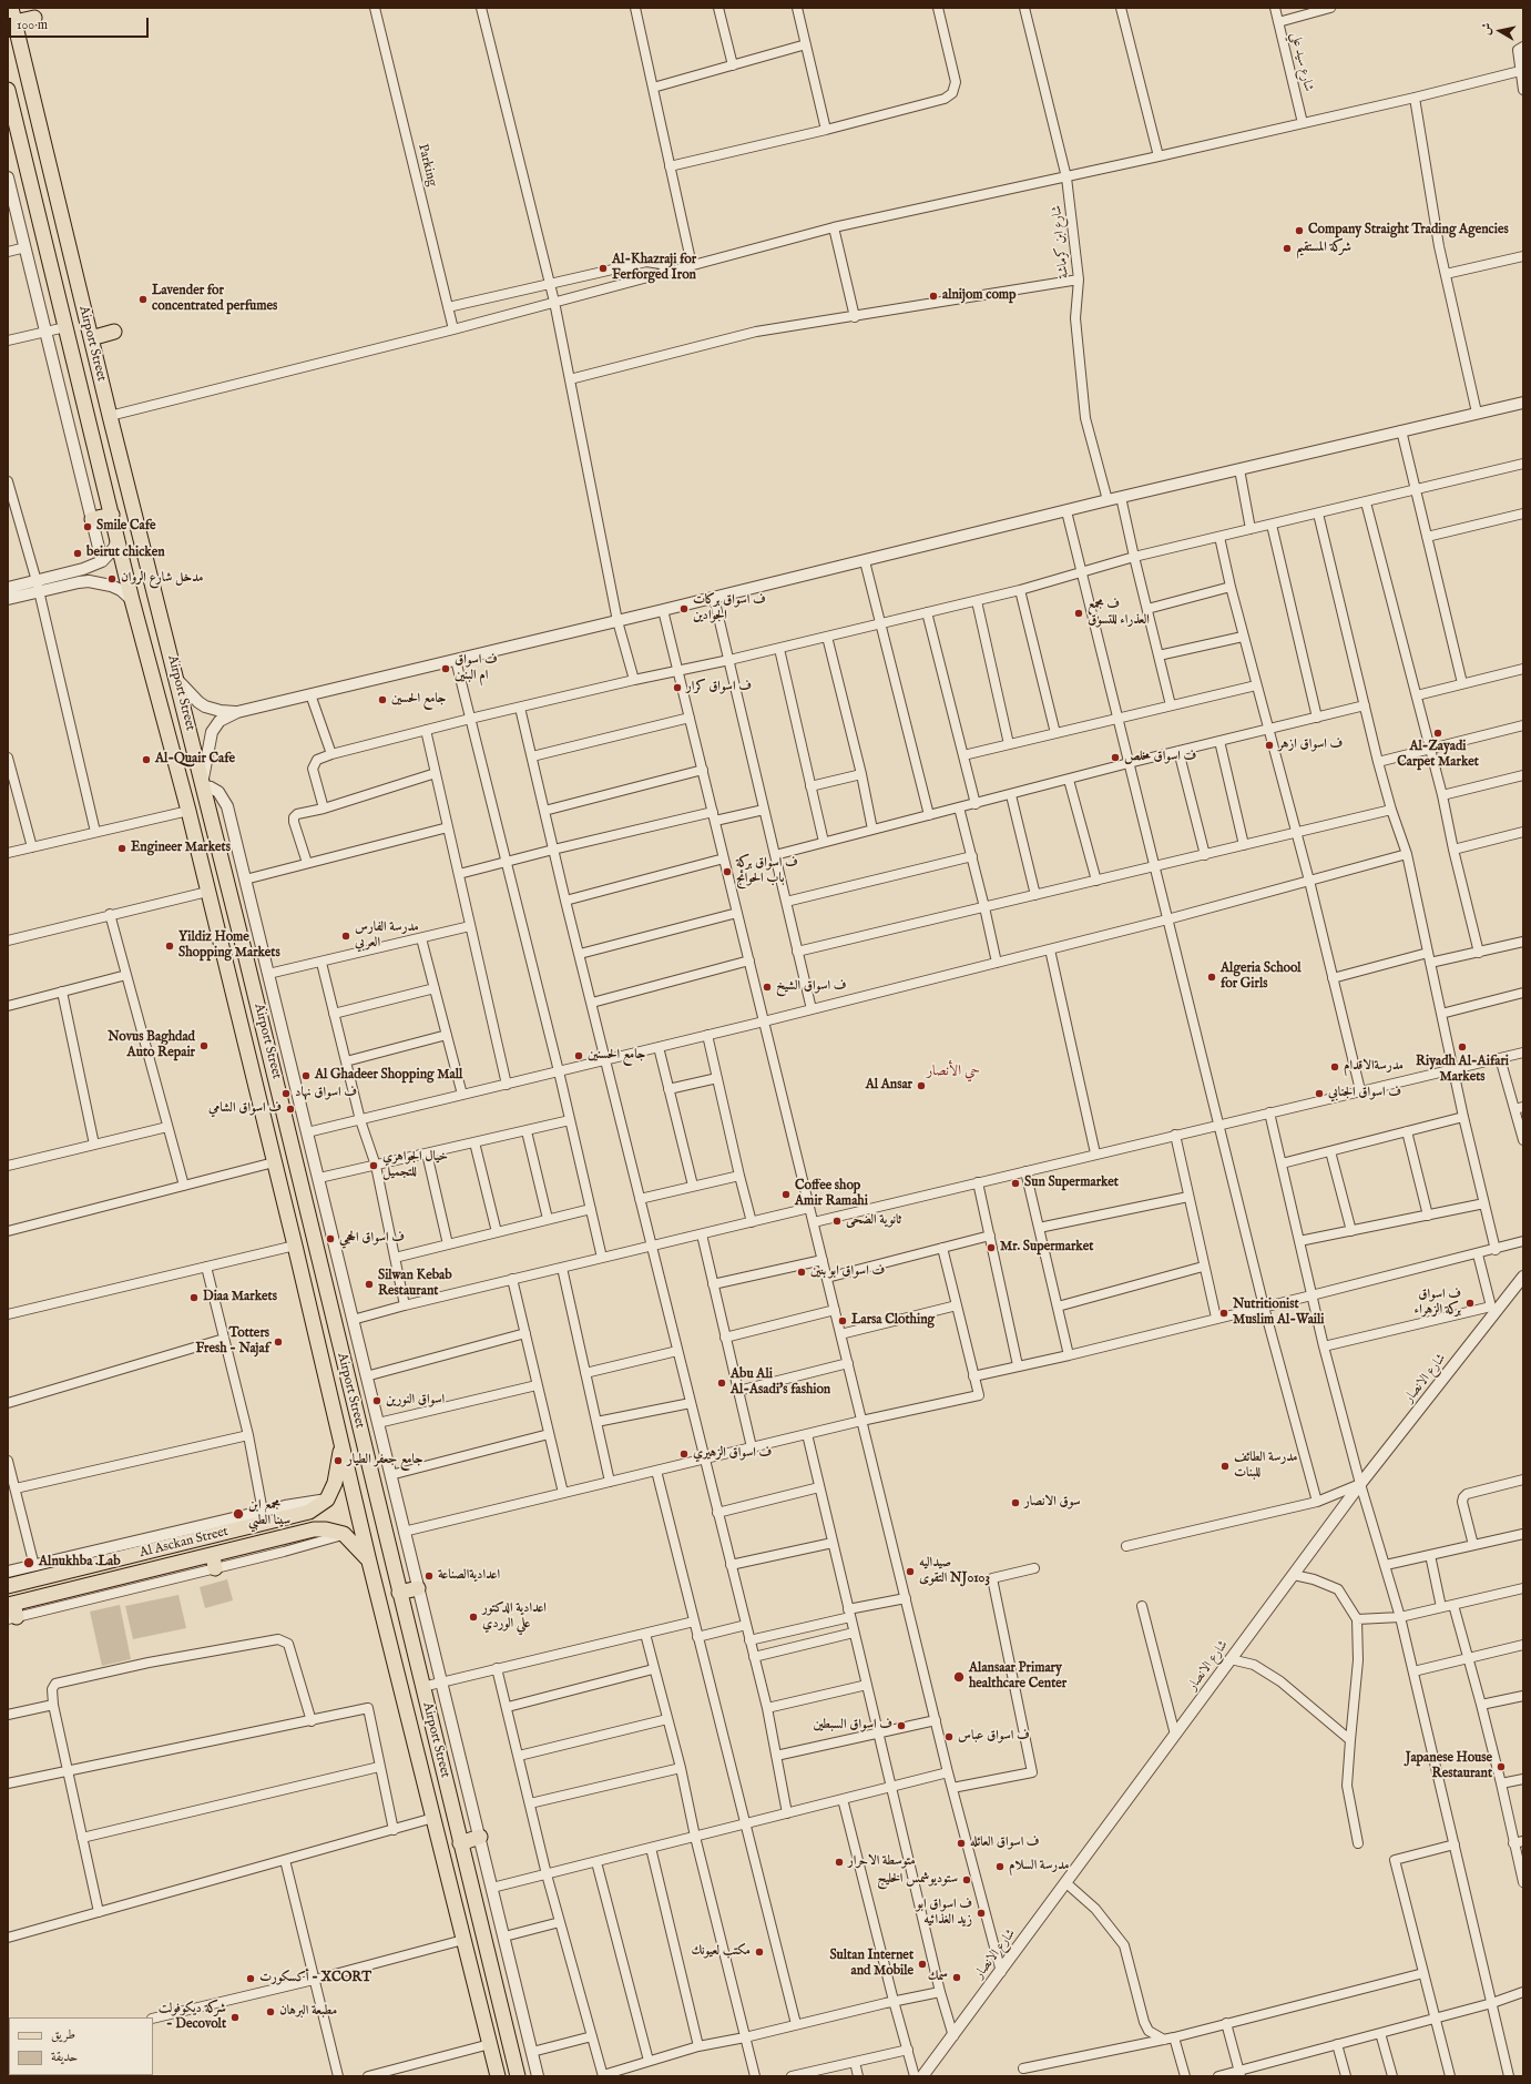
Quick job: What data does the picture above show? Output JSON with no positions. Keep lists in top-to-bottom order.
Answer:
{
  "streets": {
    "main road": ["Airport Street", "Al Asckan Street"],
    "street": [
      "شارع سيد علي",
      "Parking",
      "شارع ابن كرماشة",
      "شارع الانصار"
    ]
  },
  "crossings": [
    ["Airport Street", "Al Asckan Street"]
  ],
  "districts": ["حي الأنصار"],
  "places": [
    "Company Straight Trading Agencies",
    "شركة المستقيم",
    "Al-Khazraji for Ferforged Iron",
    "alnijom comp",
    "Lavender for concentrated perfumes",
    "Smile Cafe",
    "beirut chicken",
    "مدخل شارع الروان",
    "ف اسواق بركات الجوادين",
    "ف مجمع العذراء للتسوق",
    "ف اسواق ام البنين",
    "ف اسواق كرار",
    "جامع الحسين",
    "Al-Zayadi Carpet Market",
    "ف اسواق ازهر",
    "ف اسواق مخلص",
    "Al-Quair Cafe",
    "Engineer Markets",
    "ف اسواق بركة باب الحوائج",
    "مدرسة الفارس العربي",
    "Yildiz Home Shopping Markets",
    "Algeria School for Girls",
    "ف اسواق الشيخ",
    "Novus Baghdad Auto Repair",
    "Riyadh Al-Aifari Markets",
    "جامع الحسنين",
    "مدرسةالاقدام",
    "Al Ghadeer Shopping Mall",
    "Al Ansar",
    "ف اسواق نهاد",
    "ف اسواق الجنابي",
    "ف اسواق الشامي",
    "خيال الجواهري للتجميل",
    "Sun Supermarket",
    "Coffee shop Amir Ramahi",
    "ثانوية الضحى",
    "ف اسواق الحجي",
    "Mr. Supermarket",
    "ف اسواق ابو بنين",
    "Silwan Kebab Restaurant",
    "Diaa Markets",
    "ف اسواق بركة الزهراء",
    "Nutritionist Muslim Al-Waili",
    "Larsa Clothing",
    "Totters Fresh - Najaf",
    "Abu Ali Al-Asadi's fashion",
    "اسواق النورين",
    "ف اسواق الزهيري",
    "جامع جعفر الطيار",
    "مدرسة الطائف للبنات",
    "سوق الانصار",
    "مجمع ابن سينا الطبي",
    "Alnukhba .Lab",
    "صيداليه التقوى NJ0103",
    "اعداديةالصناعة",
    "اعدادية الدكتور علي الوردي",
    "Alansaar Primary healthcare Center",
    "ف اسواق السبطين",
    "ف اسواق عباس",
    "Japanese House Restaurant",
    "ف اسواق العائله",
    "متوسطة الاحرار",
    "مدرسة السلام",
    "ستوديوشمس الخليج",
    "ف اسواق ابو زيد الغذائيه",
    "مكتب لعيونك",
    "Sultan Internet and Mobile",
    "سمك",
    "أكسكورت - XCORT",
    "مطبعة البرهان",
    "شركة ديكوفولت - Decovolt"
  ],
  "legend": ["طريق", "حديقة"],
  "scale_bar": "100 m",
  "north": "left"
}
